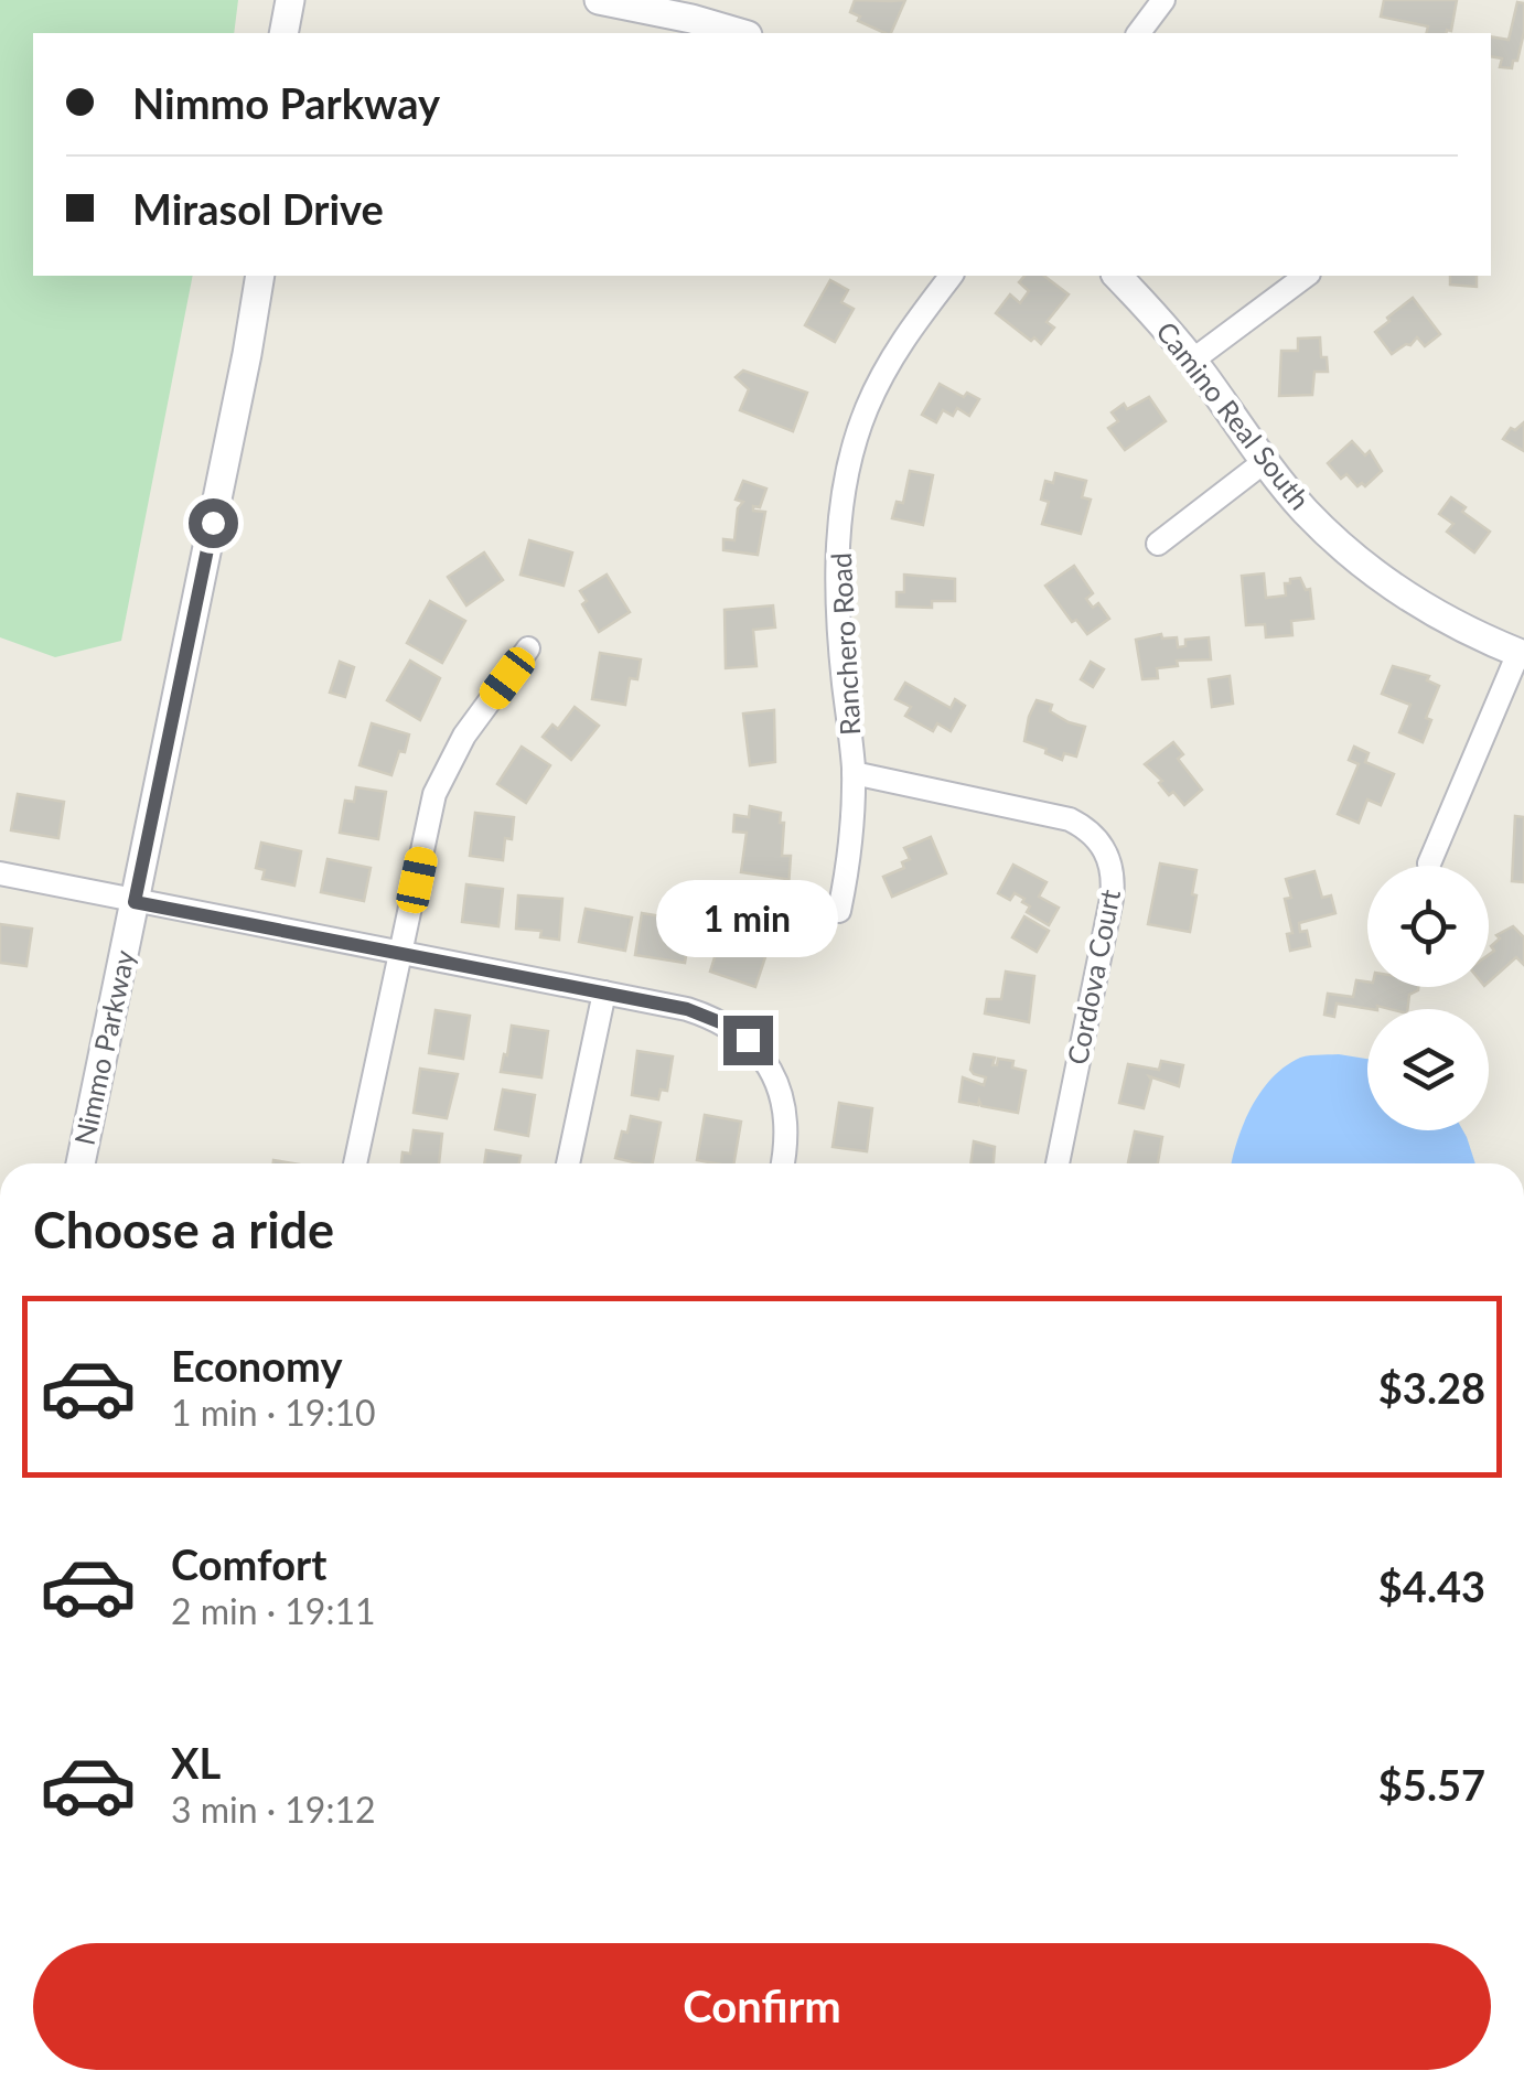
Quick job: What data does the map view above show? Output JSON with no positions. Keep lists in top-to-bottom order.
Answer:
{
  "streets": {
    "street": [
      "Camino Real South",
      "Ranchero Road",
      "Cordova Court",
      "Nimmo Parkway"
    ]
  },
  "crossings": [
    ["Ranchero Road", "Cordova Court"]
  ],
  "page": {
    "banner": ["Nimmo Parkway", "Mirasol Drive"],
    "bubble": "1 min",
    "heading": "Choose a ride",
    "list": [
      {
        "name": "Economy",
        "note": "1 min · 19:10",
        "value": "$3.28"
      },
      {
        "name": "Comfort",
        "note": "2 min · 19:11",
        "value": "$4.43"
      },
      {
        "name": "XL",
        "note": "3 min · 19:12",
        "value": "$5.57"
      }
    ],
    "buttons": "Confirm"
  }
}
